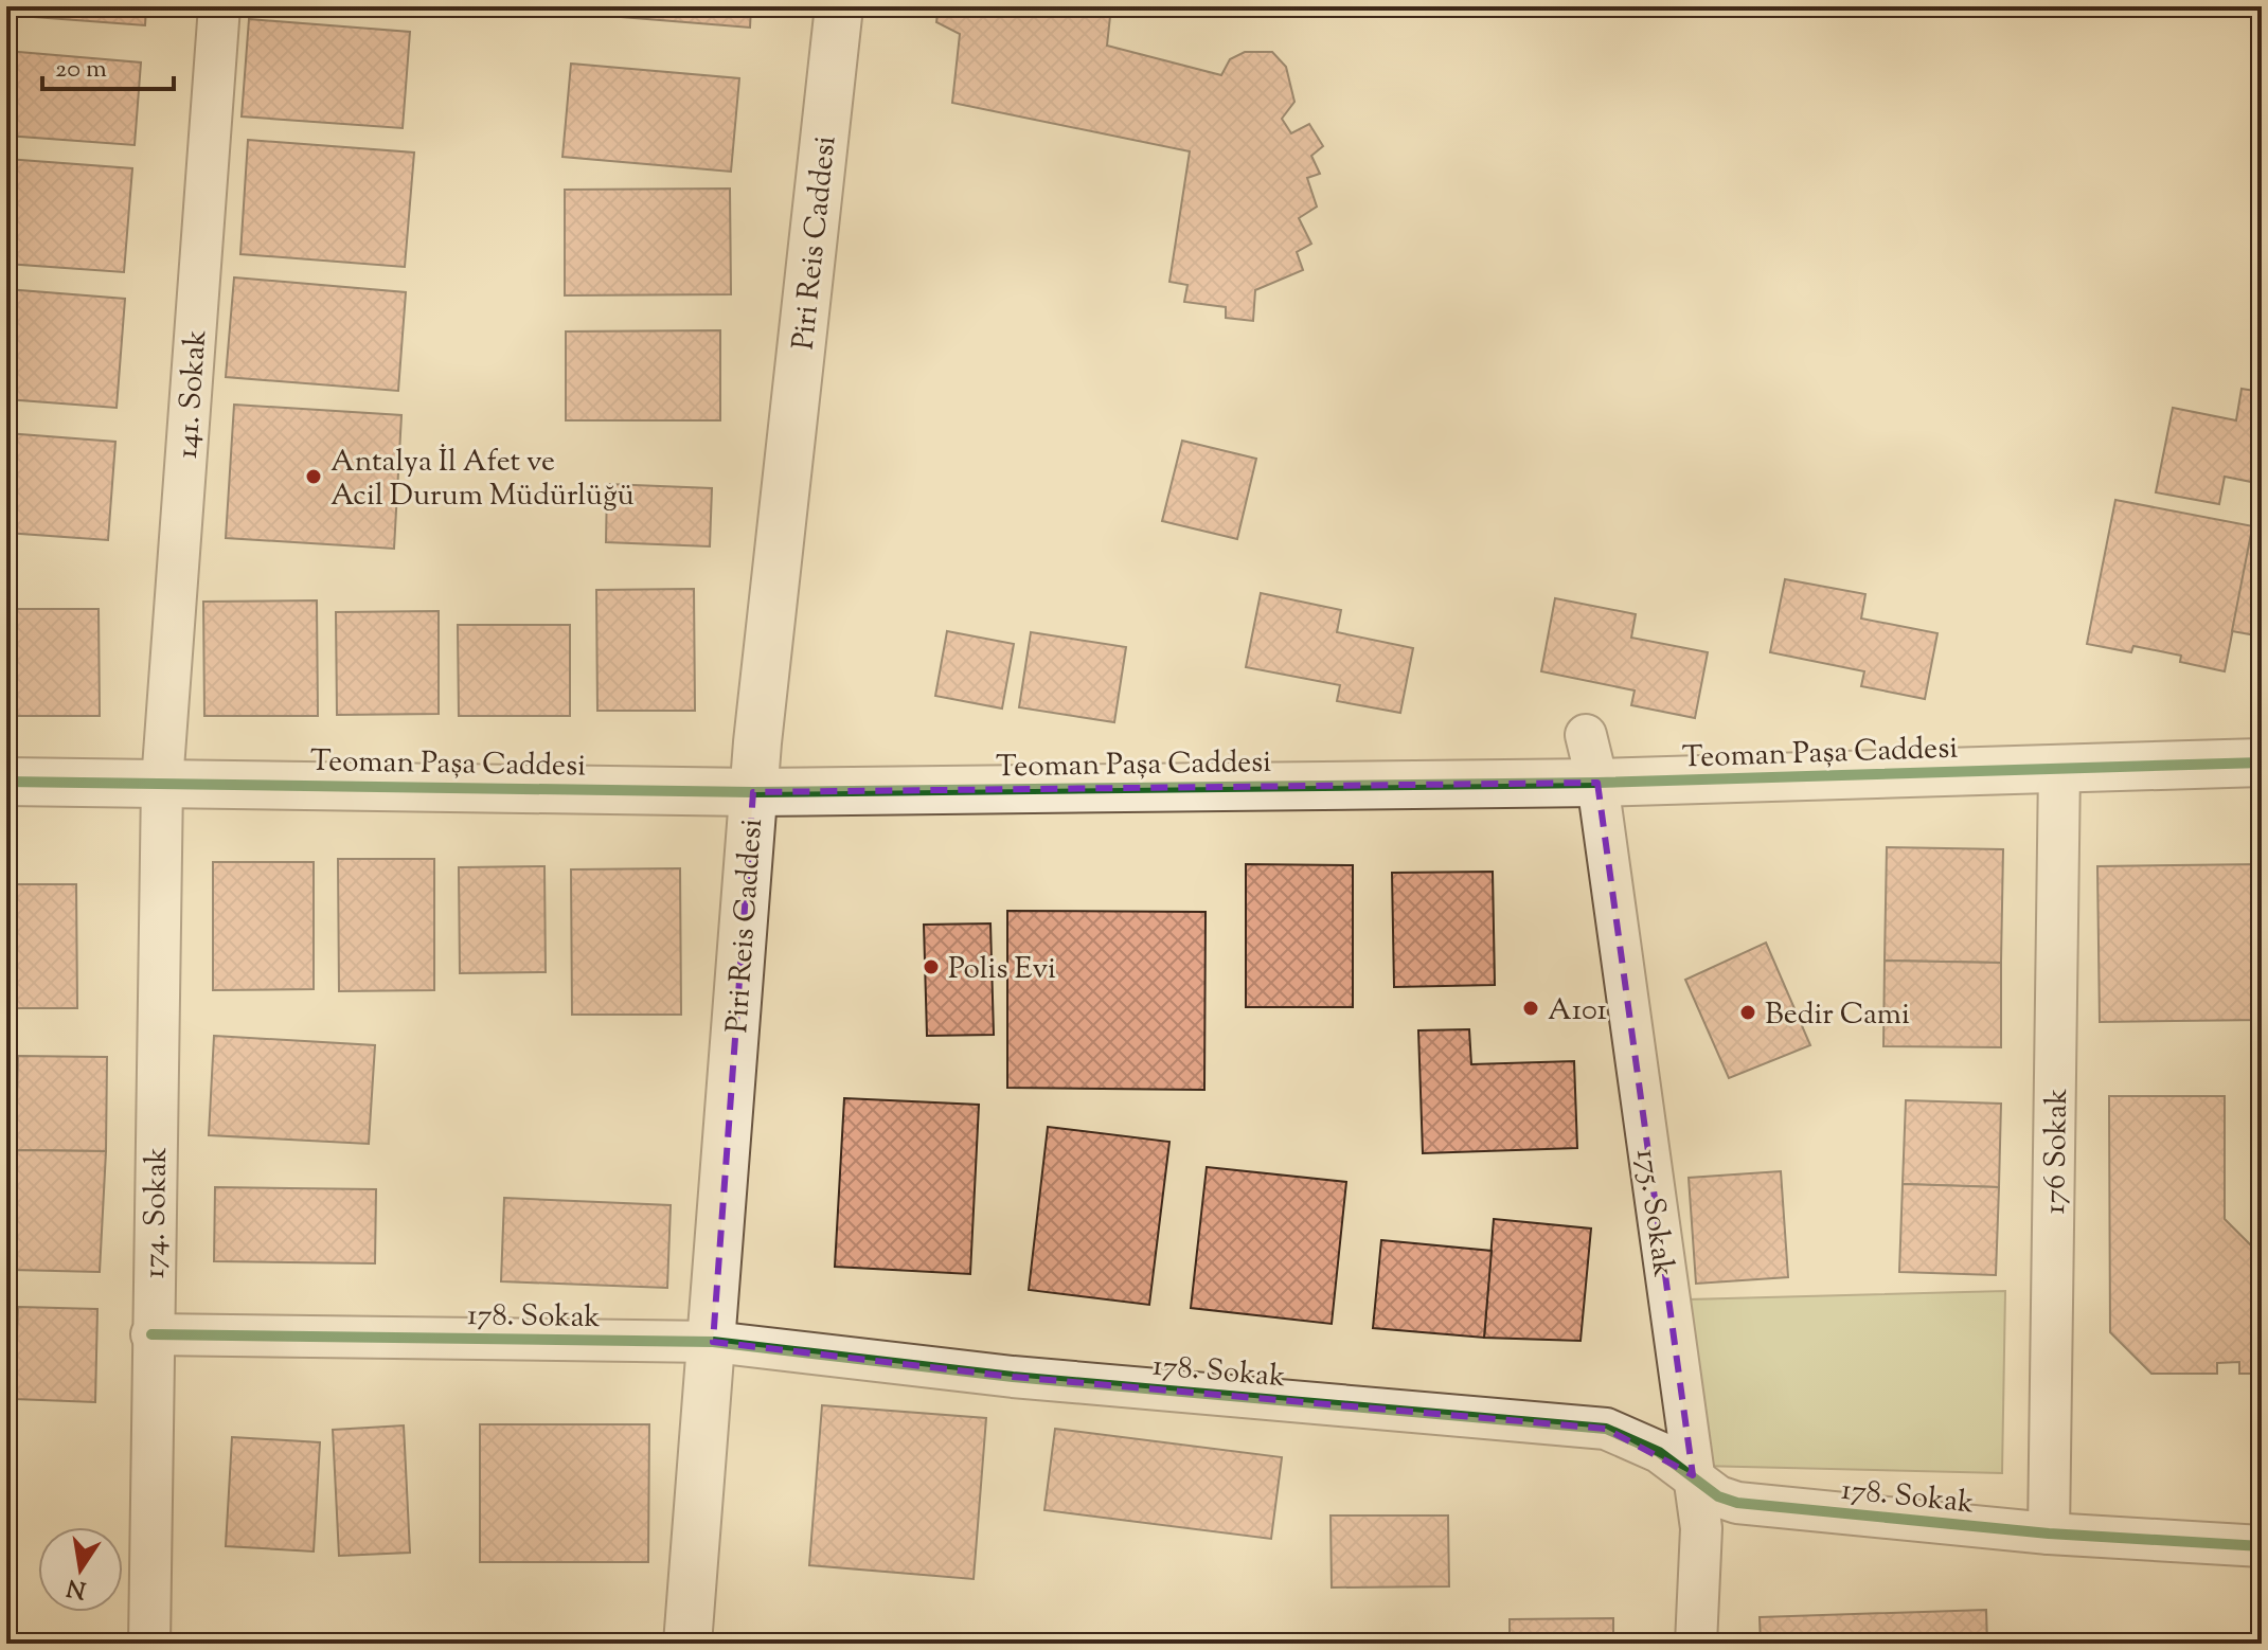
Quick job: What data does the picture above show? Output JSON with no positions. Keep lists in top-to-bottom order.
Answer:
{
  "streets": {
    "street": [
      "Piri Reis Caddesi",
      "141. Sokak",
      "Teoman Paşa Caddesi",
      "176 Sokak",
      "174. Sokak",
      "175. Sokak",
      "178. Sokak"
    ]
  },
  "crossings": [
    ["Piri Reis Caddesi", "Teoman Paşa Caddesi"],
    ["Piri Reis Caddesi", "178. Sokak"],
    ["141. Sokak", "Teoman Paşa Caddesi"],
    ["141. Sokak", "174. Sokak"],
    ["Teoman Paşa Caddesi", "176 Sokak"],
    ["Teoman Paşa Caddesi", "174. Sokak"],
    ["Teoman Paşa Caddesi", "175. Sokak"],
    ["176 Sokak", "178. Sokak"],
    ["174. Sokak", "178. Sokak"],
    ["175. Sokak", "178. Sokak"]
  ],
  "places": [
    "Antalya İl Afet ve Acil Durum Müdürlüğü",
    "Polis Evi",
    "A101",
    "Bedir Cami"
  ],
  "scale_bar": "20 m",
  "north": "bottom"
}
